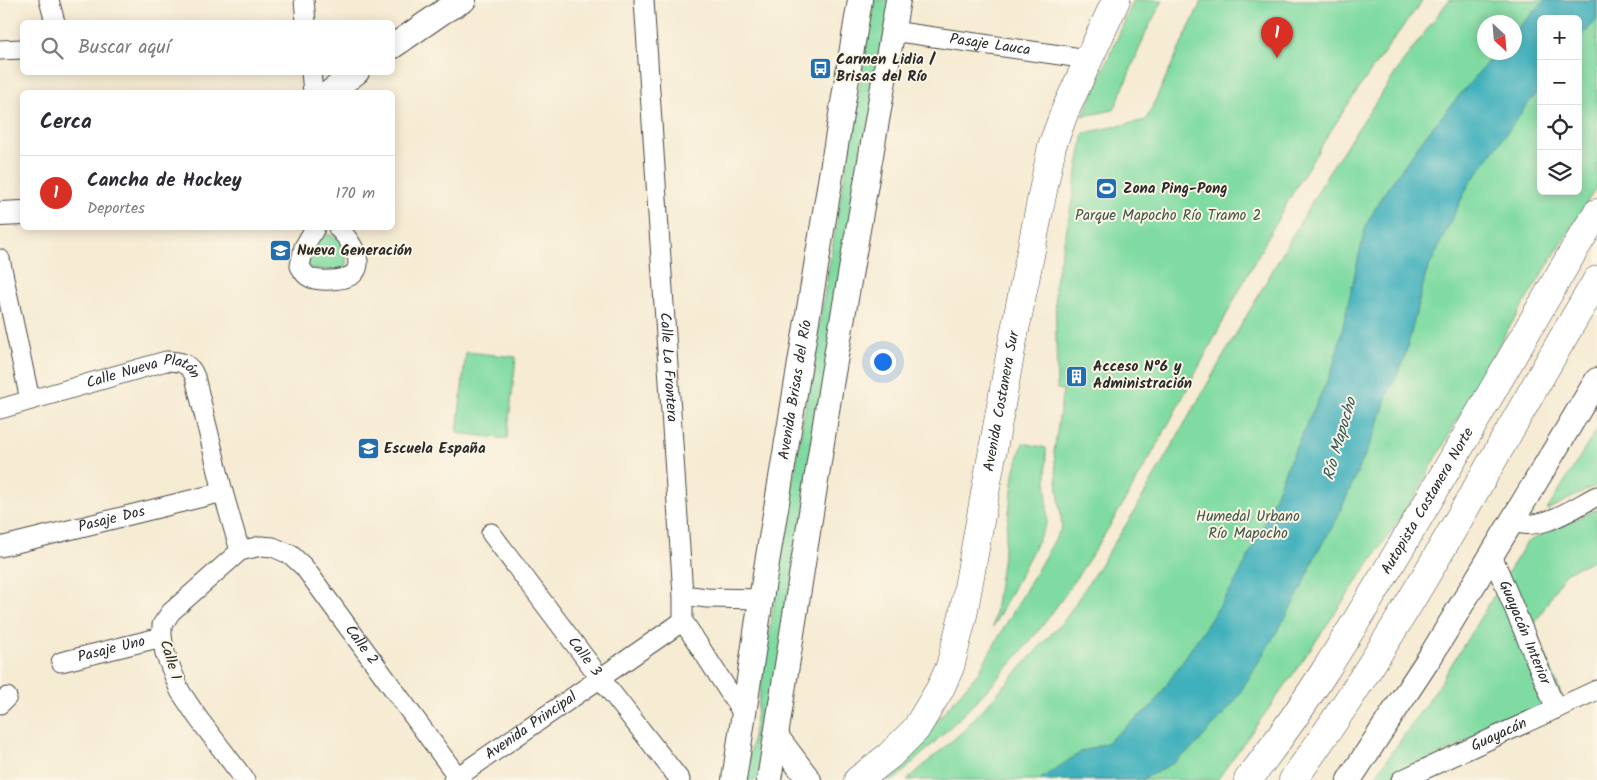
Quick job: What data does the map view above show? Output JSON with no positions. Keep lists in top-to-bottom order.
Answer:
{
  "streets": {
    "main road": ["Avenida Costanera Sur", "Autopista Costanera Norte"],
    "street": [
      "Pasaje Lauca",
      "Calle La Frontera",
      "Calle Nueva Platón",
      "Avenida Brisas del Río",
      "Pasaje Dos",
      "Guayacán Interior",
      "Calle 2",
      "Pasaje Uno",
      "Calle 3",
      "Calle 1",
      "Avenida Principal",
      "Guayacán"
    ]
  },
  "crossings": [
    ["Pasaje Lauca", "Avenida Costanera Sur"],
    ["Calle La Frontera", "Avenida Principal"],
    ["Calle Nueva Platón", "Pasaje Dos"],
    ["Calle Nueva Platón", "Calle 2"],
    ["Calle Nueva Platón", "Calle 1"],
    ["Guayacán Interior", "Guayacán"],
    ["Calle 2", "Calle 1"],
    ["Calle 2", "Avenida Principal"],
    ["Pasaje Uno", "Calle 1"],
    ["Calle 3", "Avenida Principal"]
  ],
  "water": ["Río Mapocho"],
  "parks": ["Parque Mapocho Río Tramo 2", "Humedal Urbano Río Mapocho"],
  "places": {
    "bus stop": ["Carmen Lidia / Brisas del Río"],
    "sports": ["Zona Ping-Pong"],
    "school or university": ["Nueva Generación", "Escuela España"],
    "building": ["Acceso N°6 y Administración"]
  },
  "north": "bottom right",
  "page": {
    "map_buttons": ["+", "−"],
    "pins": "1",
    "search": "Buscar aquí",
    "heading": "Cerca",
    "list": [
      {
        "mark": "1",
        "name": "Cancha de Hockey",
        "note": "Deportes",
        "value": "170 m"
      }
    ]
  }
}
